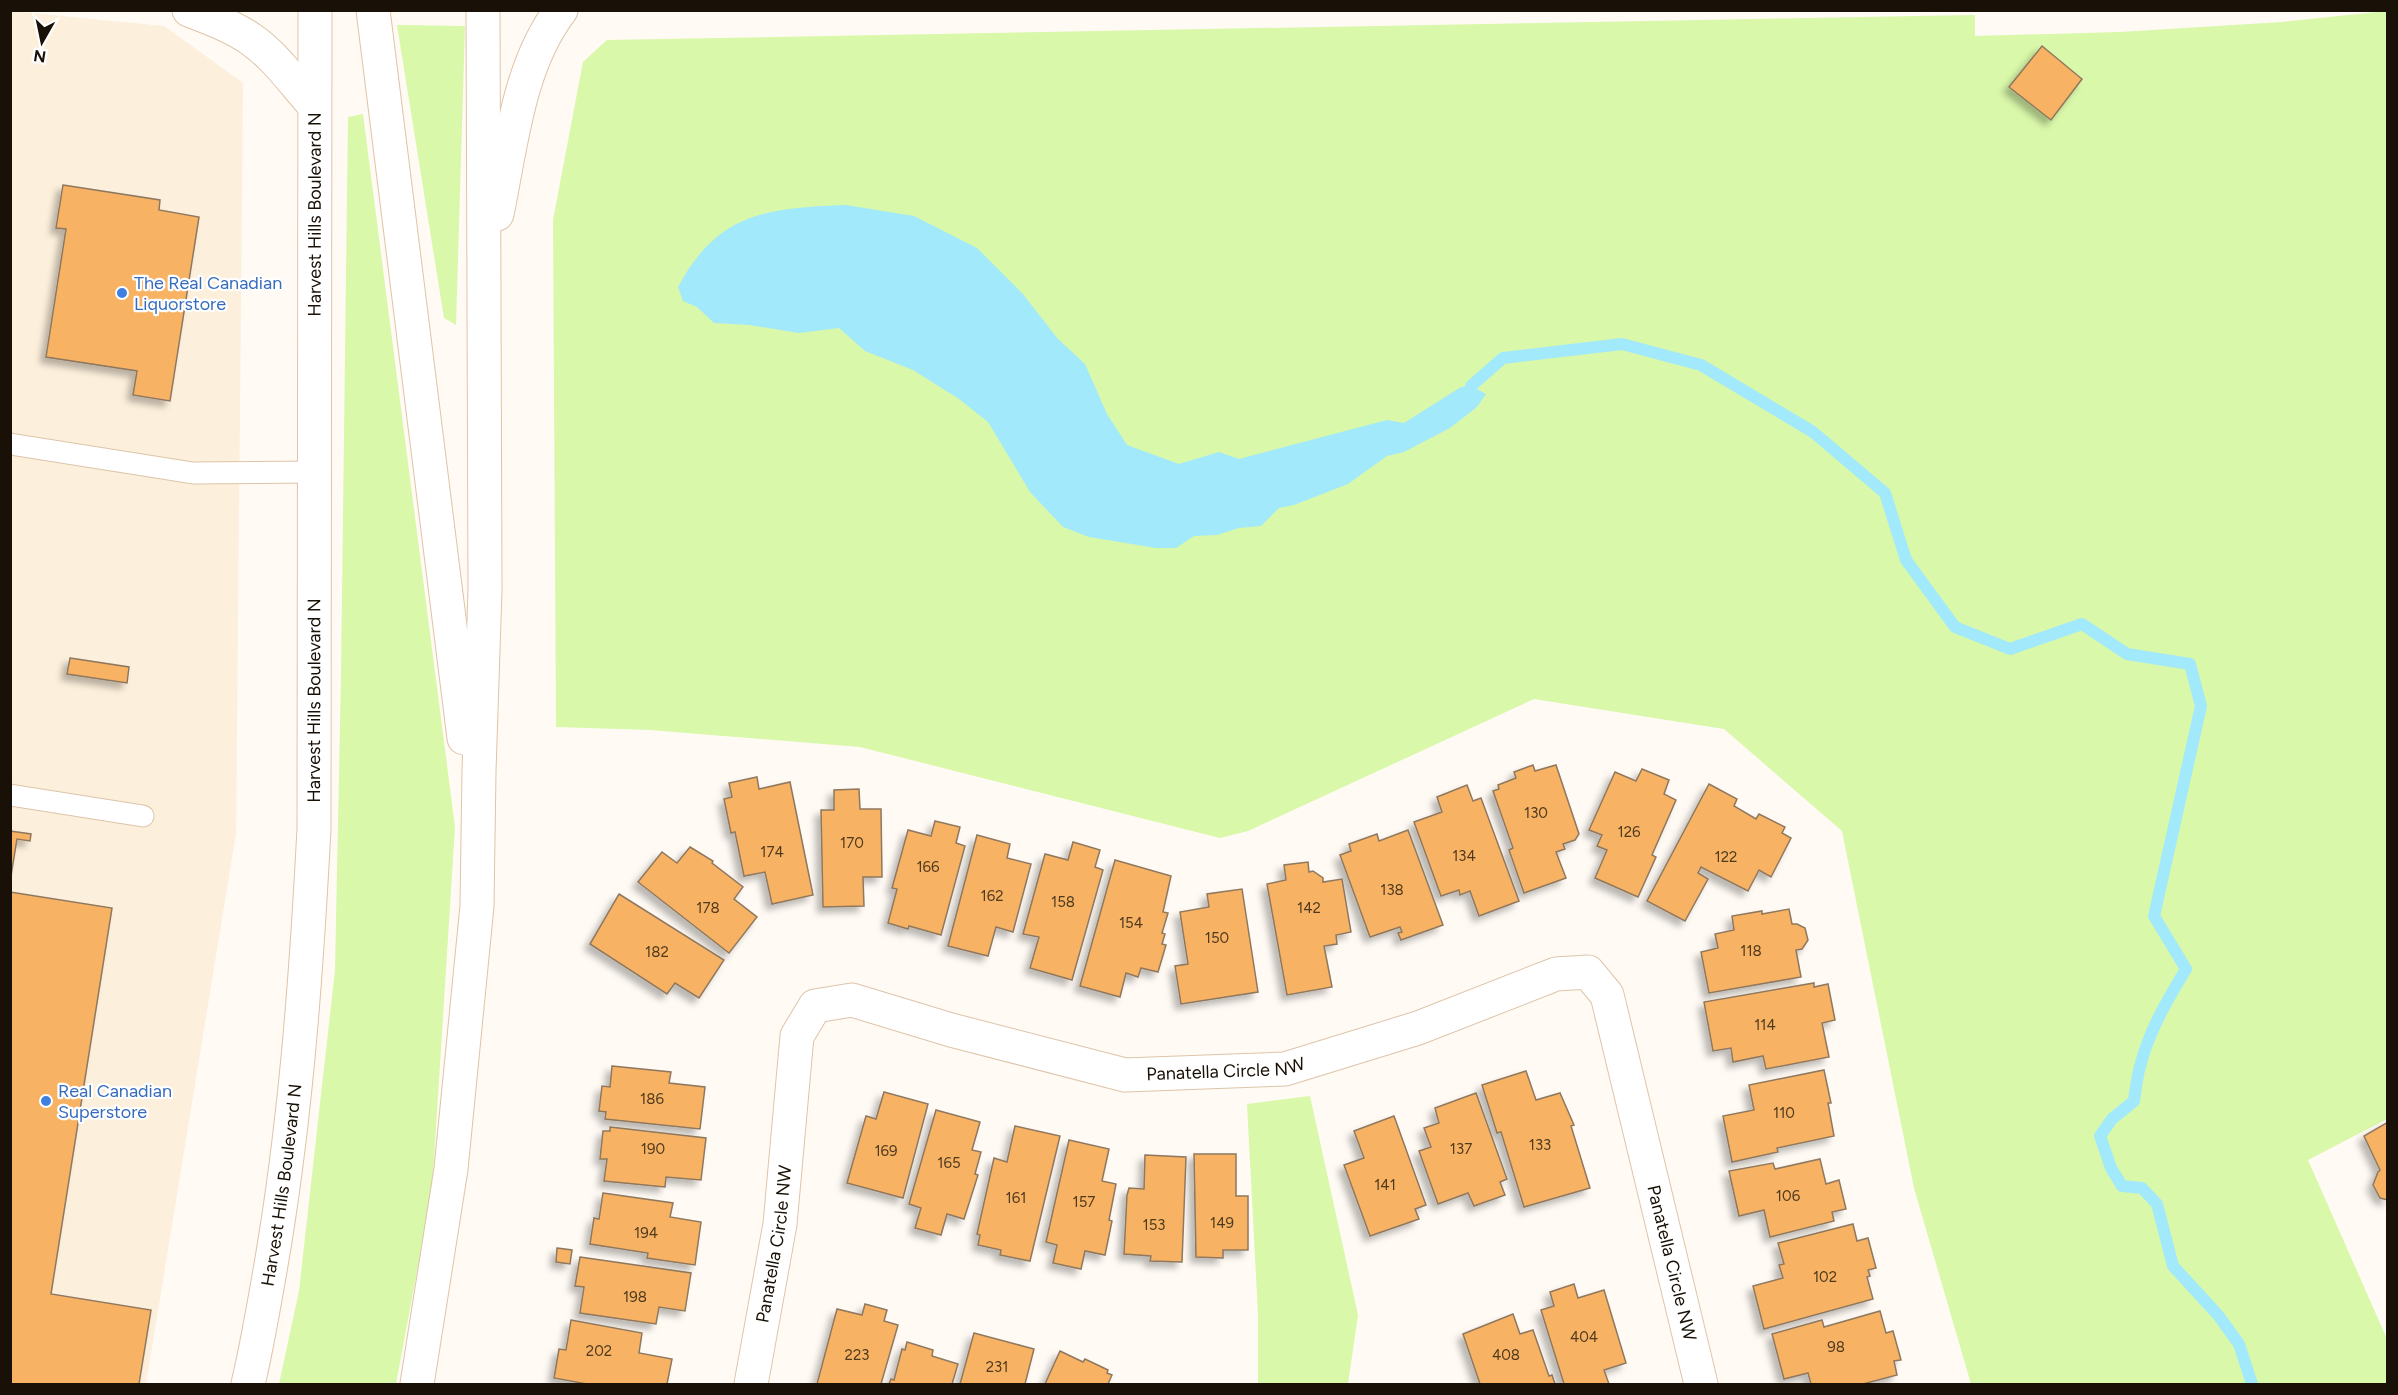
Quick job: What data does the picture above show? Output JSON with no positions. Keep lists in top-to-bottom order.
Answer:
{
  "streets": {
    "main road": ["Harvest Hills Boulevard N", "Panatella Circle NW"]
  },
  "places": ["The Real Canadian Liquorstore", "Real Canadian Superstore"],
  "house_numbers": [
    "130",
    "126",
    "170",
    "174",
    "134",
    "122",
    "166",
    "138",
    "162",
    "158",
    "178",
    "142",
    "154",
    "150",
    "118",
    "182",
    "114",
    "186",
    "110",
    "133",
    "190",
    "137",
    "169",
    "165",
    "141",
    "106",
    "161",
    "157",
    "149",
    "153",
    "194",
    "102",
    "198",
    "404",
    "98",
    "202",
    "223",
    "408",
    "231"
  ],
  "north": "bottom"
}
